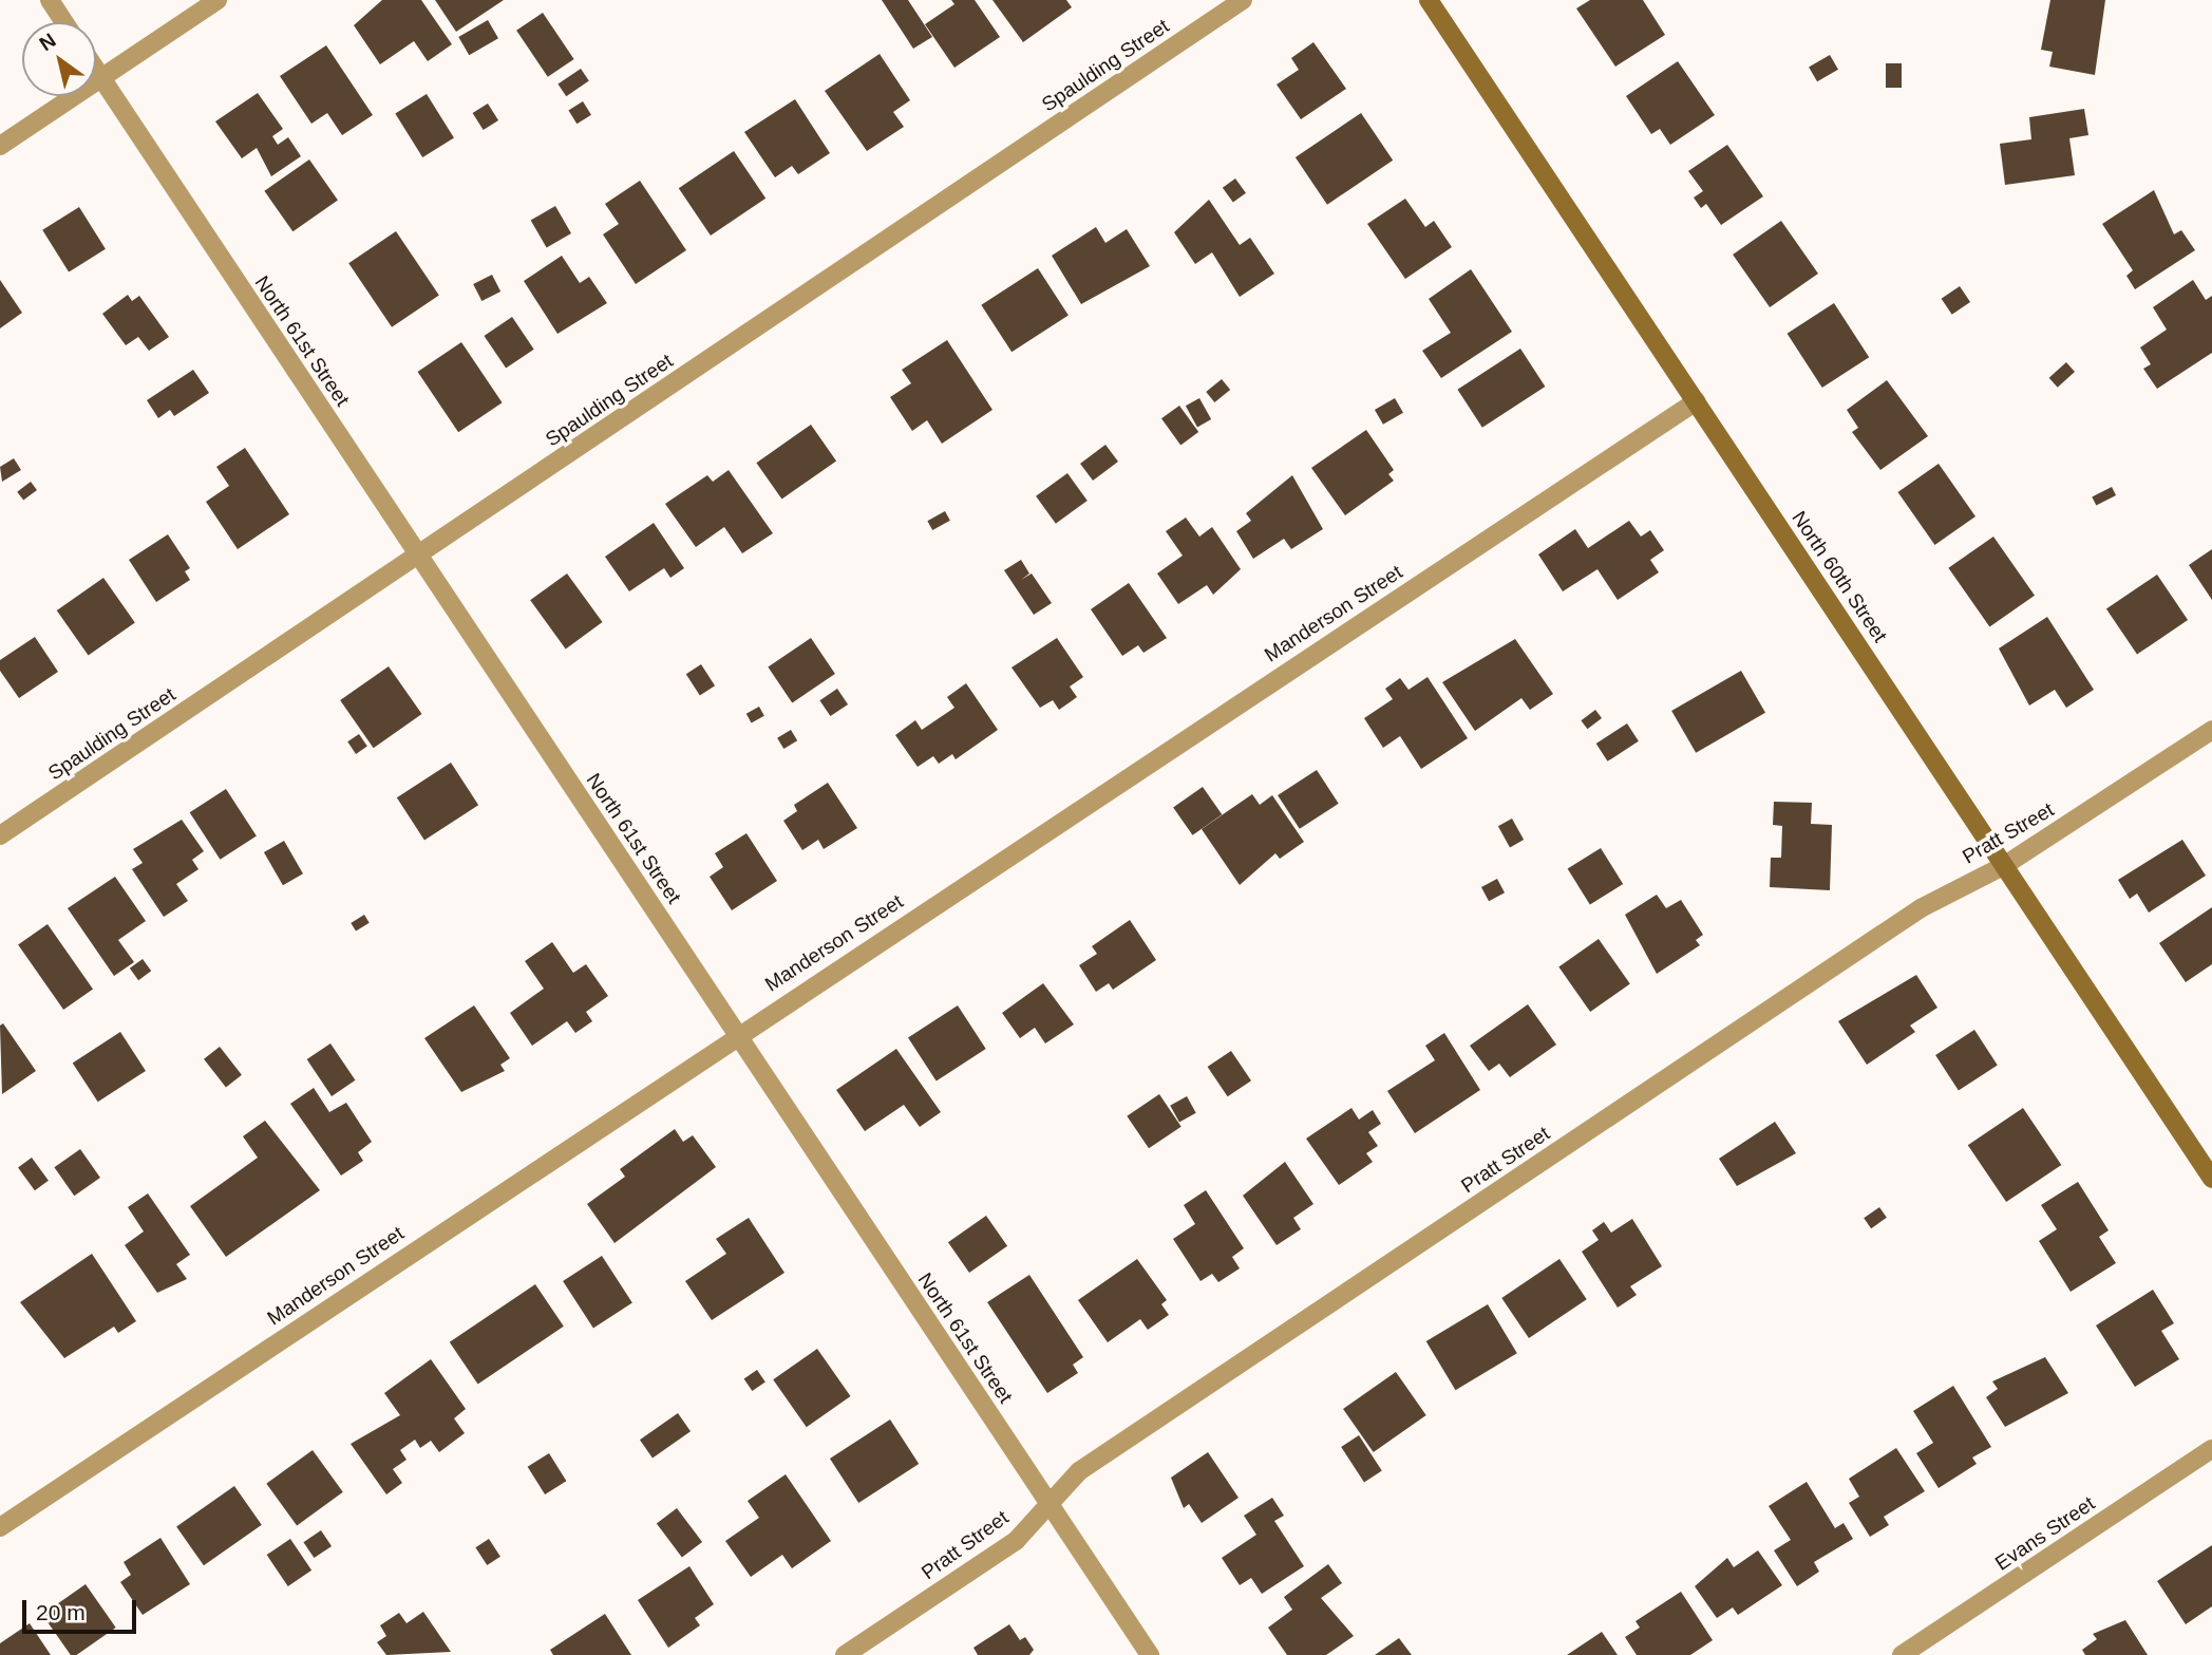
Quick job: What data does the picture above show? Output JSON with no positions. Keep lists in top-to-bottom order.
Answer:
{
  "streets": {
    "main road": ["North 60th Street"],
    "street": [
      "Spaulding Street",
      "North 61st Street",
      "Manderson Street",
      "Pratt Street",
      "Evans Street"
    ]
  },
  "crossings": [
    ["Spaulding Street", "North 61st Street"],
    ["North 61st Street", "Manderson Street"],
    ["North 61st Street", "Pratt Street"],
    ["North 60th Street", "Manderson Street"],
    ["North 60th Street", "Pratt Street"]
  ],
  "scale_bar": "20 m",
  "north": "top left"
}
